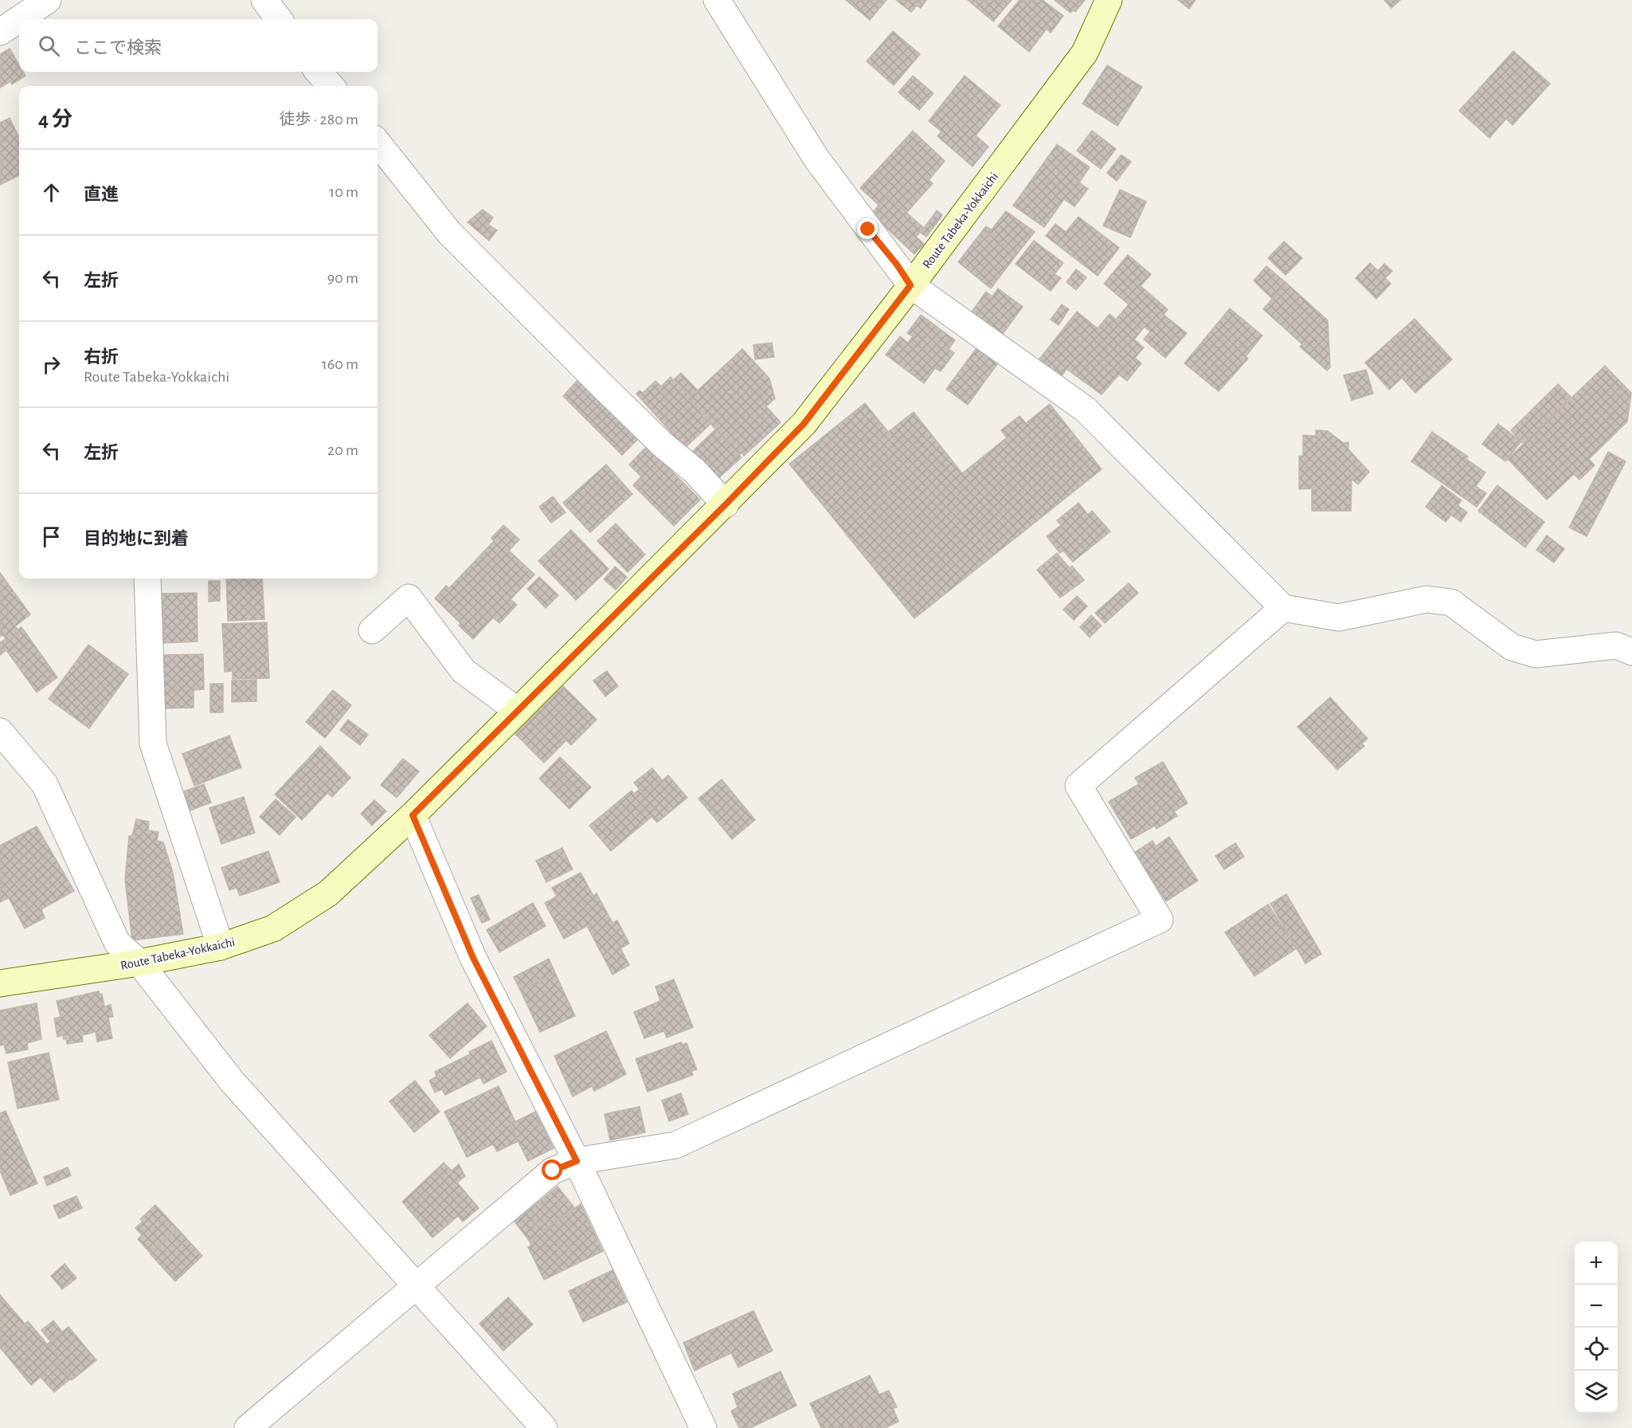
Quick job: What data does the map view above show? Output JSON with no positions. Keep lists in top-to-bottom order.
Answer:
{
  "streets": {
    "main road": ["Route Tabeka-Yokkaichi"]
  },
  "page": {
    "search": "ここで検索",
    "heading": ["4 分", "徒歩 · 280 m"],
    "list": [
      ["直進", "10 m"],
      ["左折", "90 m"],
      ["右折", "Route Tabeka-Yokkaichi", "160 m"],
      ["左折", "20 m"],
      "目的地に到着"
    ],
    "map_buttons": ["+", "−"]
  }
}
